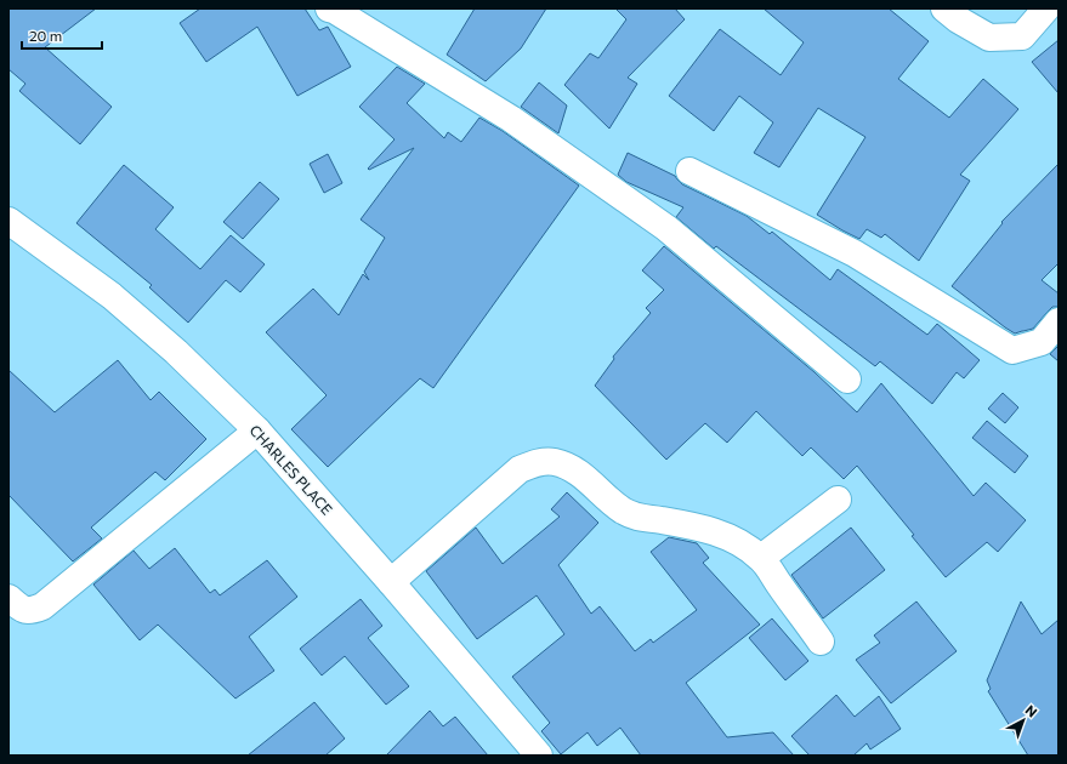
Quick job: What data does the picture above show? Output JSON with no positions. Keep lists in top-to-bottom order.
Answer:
{
  "streets": {
    "street": ["CHARLES PLACE"]
  },
  "scale_bar": "20 m",
  "north": "top right"
}
